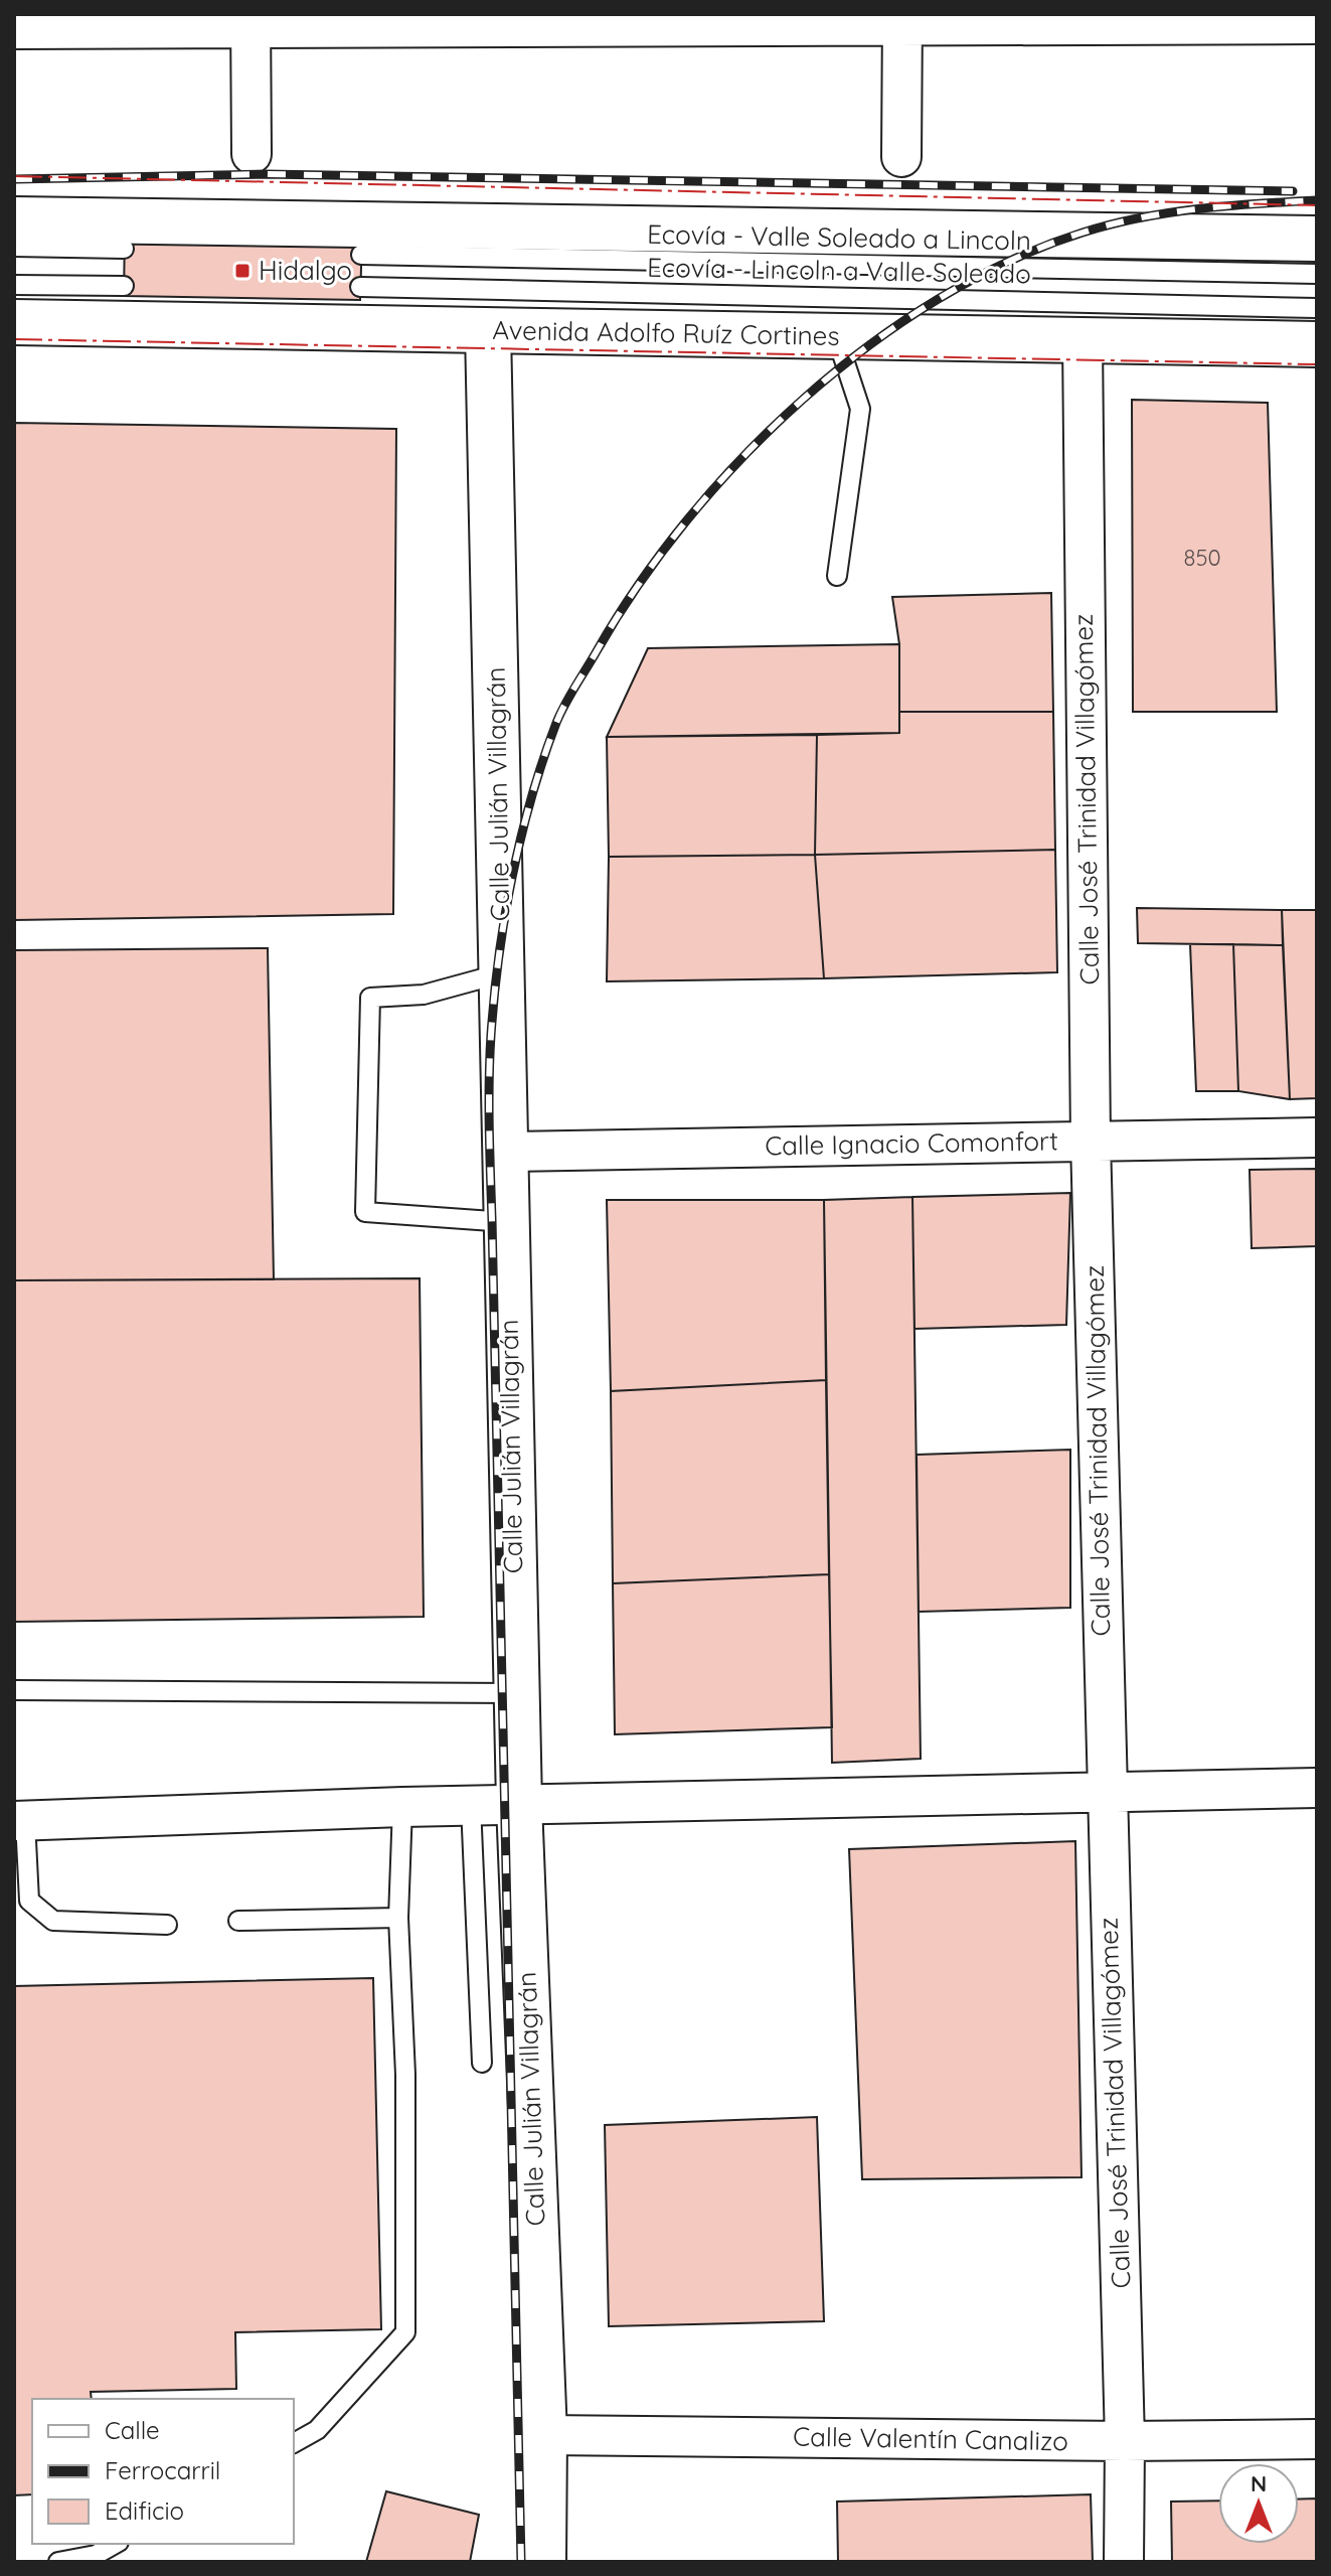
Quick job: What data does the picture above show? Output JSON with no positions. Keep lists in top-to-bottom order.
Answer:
{
  "streets": {
    "main road": ["Avenida Adolfo Ruíz Cortines", "Calle Julián Villagrán"],
    "street": ["Calle José Trinidad Villagómez", "Calle Ignacio Comonfort", "Calle Valentín Canalizo"],
    "lane": ["Ecovía - Valle Soleado a Lincoln", "Ecovía - Lincoln a Valle Soleado"]
  },
  "crossings": [
    ["Avenida Adolfo Ruíz Cortines", "Calle Julián Villagrán"],
    ["Avenida Adolfo Ruíz Cortines", "Calle José Trinidad Villagómez"],
    ["Calle Julián Villagrán", "Calle Ignacio Comonfort"],
    ["Calle Julián Villagrán", "Calle Valentín Canalizo"],
    ["Calle José Trinidad Villagómez", "Calle Ignacio Comonfort"],
    ["Calle José Trinidad Villagómez", "Calle Valentín Canalizo"]
  ],
  "places": {
    "transit": ["Hidalgo"]
  },
  "house_numbers": ["850"],
  "legend": ["Calle", "Ferrocarril", "Edificio"],
  "north": "top"
}
